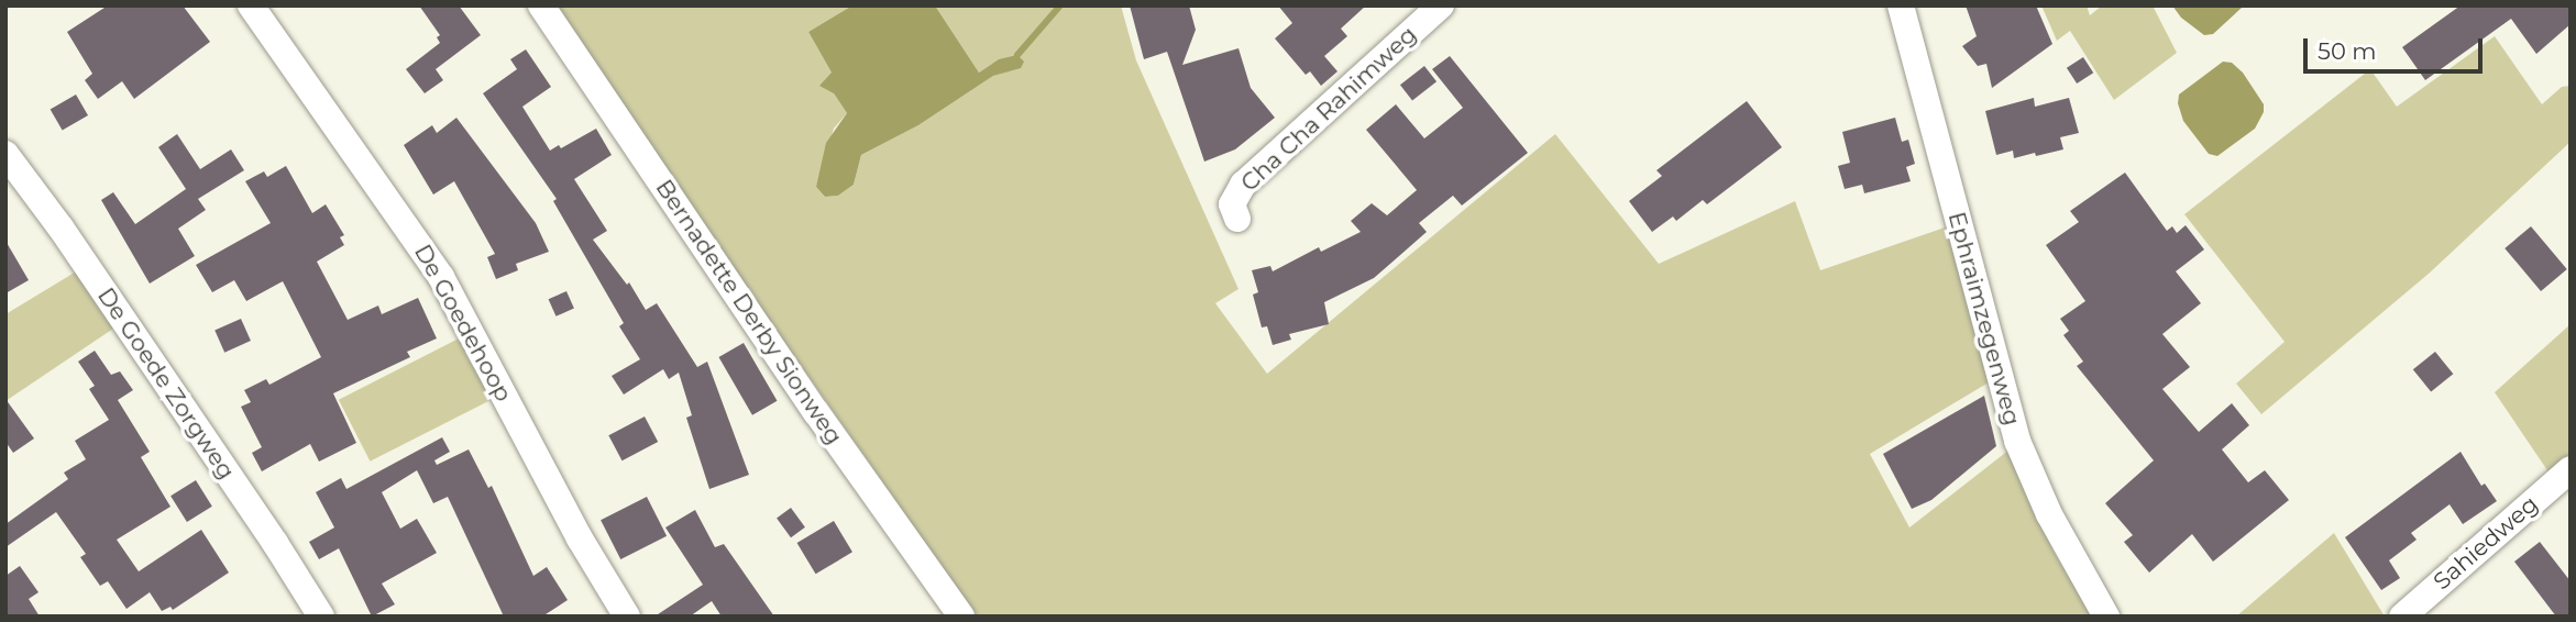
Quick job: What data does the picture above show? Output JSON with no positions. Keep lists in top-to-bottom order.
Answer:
{
  "streets": {
    "street": [
      "Cha Cha Rahimweg",
      "Bernadette Derby Sionweg",
      "Ephraimzegenweg",
      "De Goedehoop",
      "De Goede Zorgweg",
      "Sahiedweg"
    ]
  },
  "scale_bar": "50 m"
}
